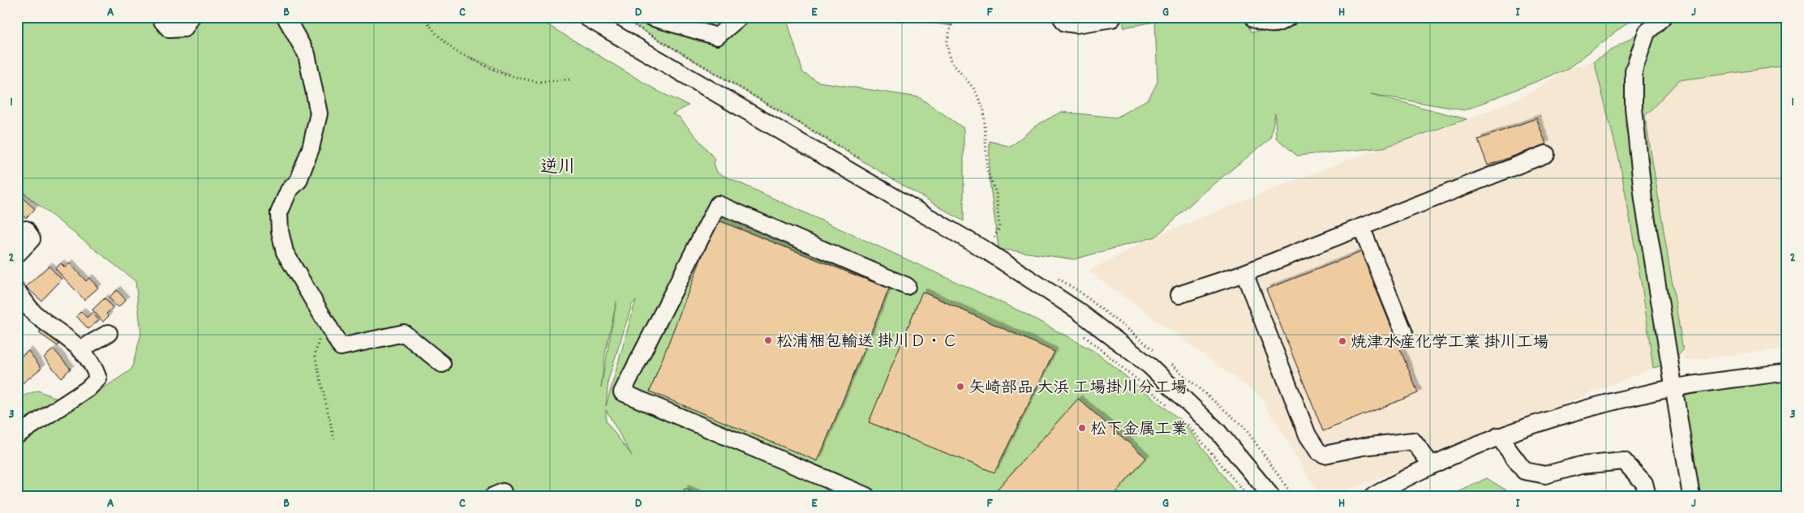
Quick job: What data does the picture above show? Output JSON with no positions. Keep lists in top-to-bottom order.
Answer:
{
  "districts": ["逆川"],
  "places": [
    "松浦梱包輸送 掛川Ｄ・Ｃ",
    "焼津水産化学工業 掛川工場",
    "矢崎部品 大浜 工場掛川分工場",
    "松下金属工業"
  ],
  "grid": {
    "columns": [
      "A",
      "B",
      "C",
      "D",
      "E",
      "F",
      "G",
      "H",
      "I",
      "J"
    ],
    "rows": ["1", "2", "3"]
  }
}
